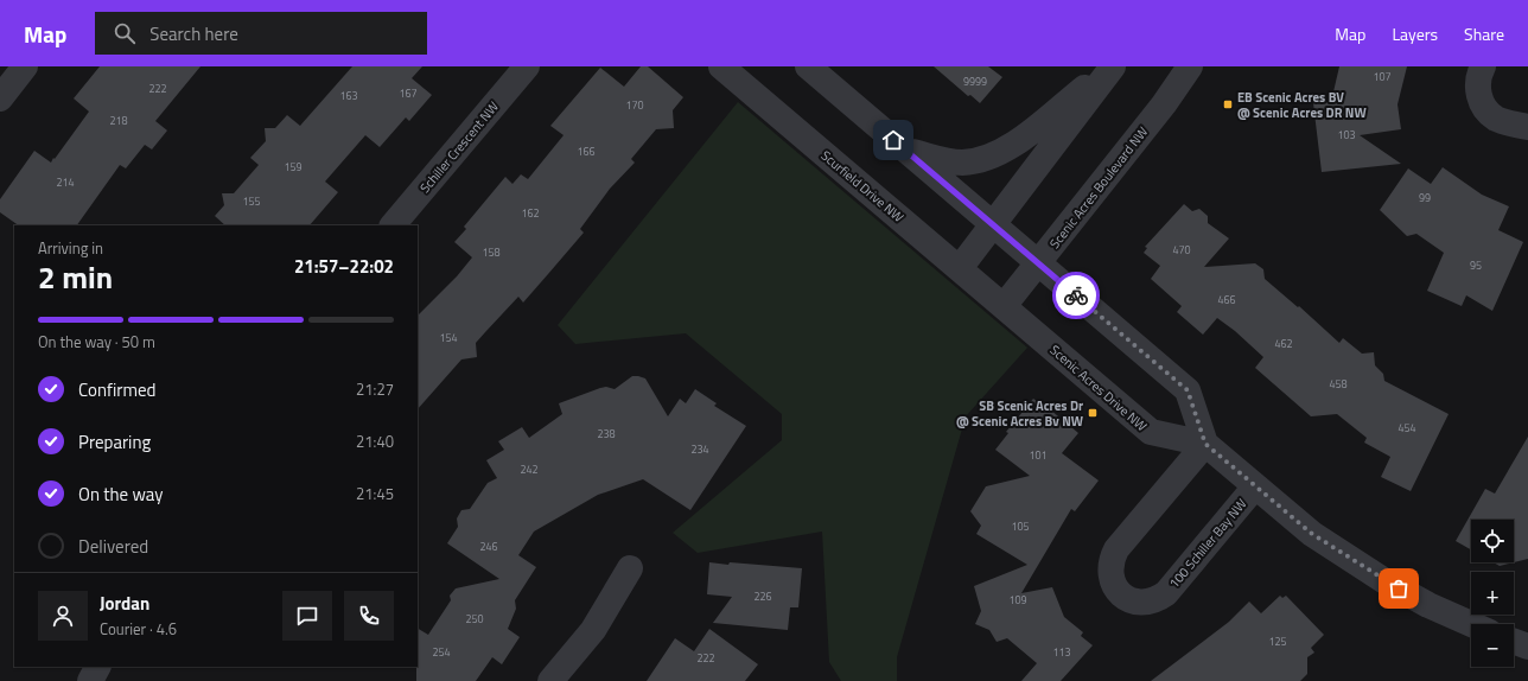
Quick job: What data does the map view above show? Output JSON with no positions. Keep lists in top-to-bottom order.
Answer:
{
  "streets": {
    "street": [
      "Schiller Crescent NW",
      "Scurfield Drive NW",
      "Scenic Acres Boulevard NW",
      "Scenic Acres Drive NW",
      "100 Schiller Bay NW"
    ]
  },
  "crossings": [
    ["Scurfield Drive NW", "Scenic Acres Boulevard NW"],
    ["Scurfield Drive NW", "Scenic Acres Drive NW"],
    ["Scenic Acres Boulevard NW", "Scenic Acres Drive NW"],
    ["Scenic Acres Drive NW", "100 Schiller Bay NW"]
  ],
  "places": {
    "transit": ["EB Scenic Acres BV @ Scenic Acres DR NW", "SB Scenic Acres Dr @ Scenic Acres Bv NW"]
  },
  "house_numbers": [
    "107",
    "9999",
    "222",
    "167",
    "163",
    "170",
    "218",
    "103",
    "166",
    "159",
    "214",
    "99",
    "155",
    "162",
    "470",
    "158",
    "95",
    "466",
    "154",
    "462",
    "458",
    "454",
    "238",
    "234",
    "101",
    "242",
    "105",
    "246",
    "226",
    "109",
    "250",
    "125",
    "254",
    "113",
    "222"
  ],
  "page": {
    "header": "Map",
    "search": "Search here",
    "nav": ["Map", "Layers", "Share"],
    "heading": ["2 min", "Arriving in", "21:57–22:02"],
    "panel": ["Jordan", "Courier · 4.6"],
    "bar": "On the way · 50 m",
    "list": [
      ["Confirmed", "21:27"],
      ["Preparing", "21:40"],
      ["On the way", "21:45"],
      "Delivered"
    ],
    "map_buttons": ["+", "−"]
  }
}
